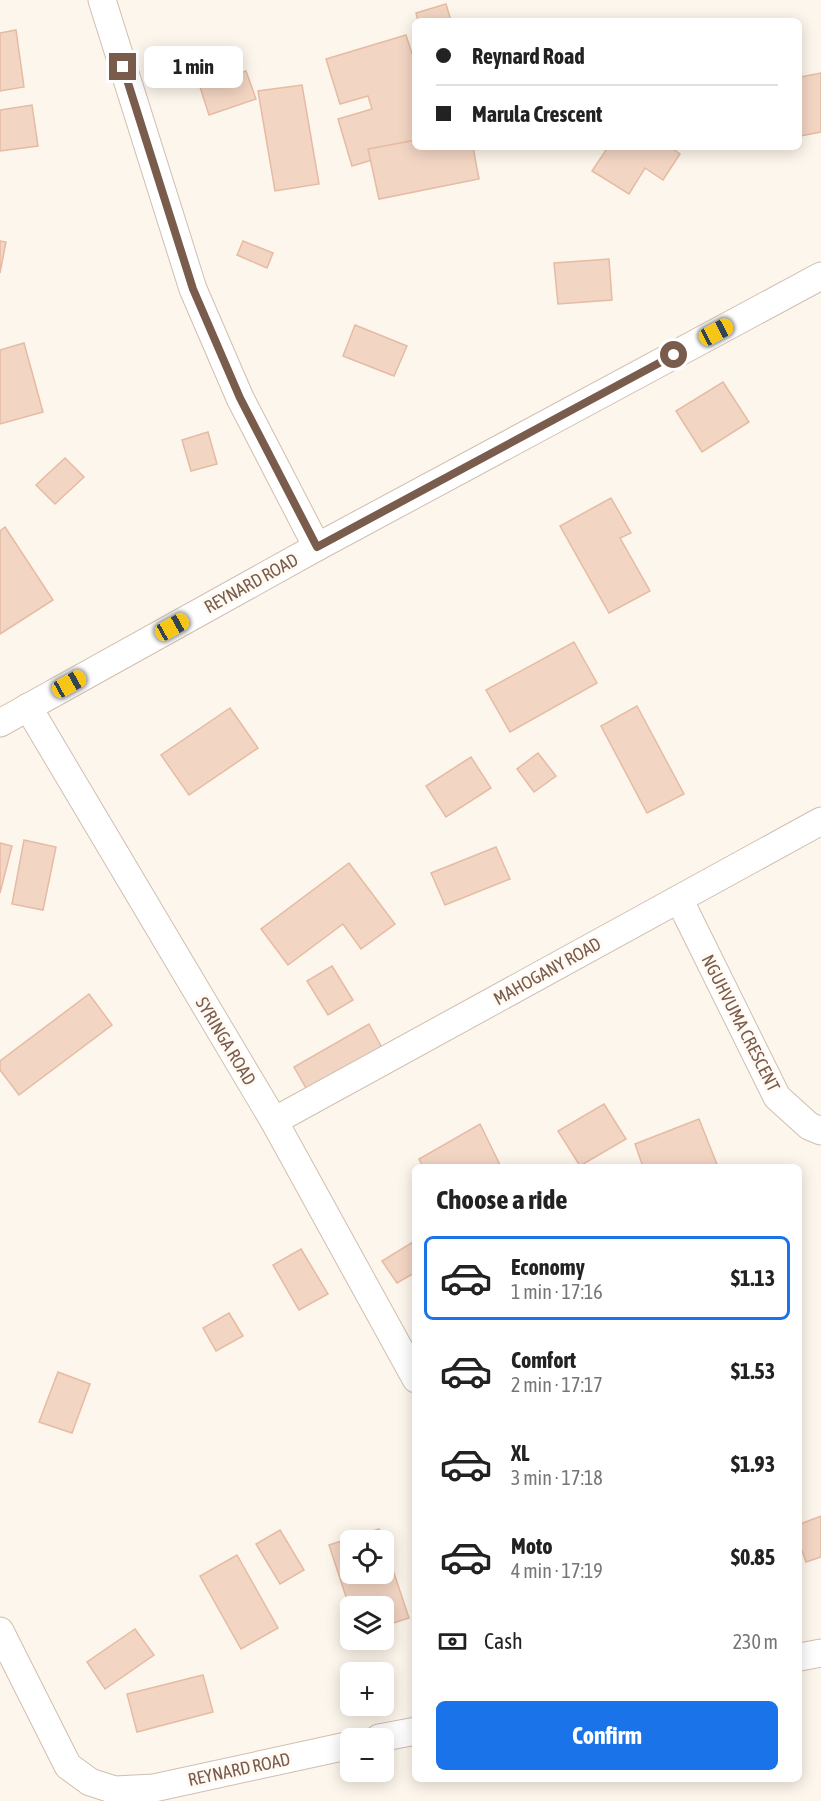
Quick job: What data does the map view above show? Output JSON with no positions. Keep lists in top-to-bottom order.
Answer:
{
  "streets": {
    "street": [
      "REYNARD ROAD",
      "MAHOGANY ROAD",
      "NGUHVUMA CRESCENT",
      "SYRINGA ROAD"
    ]
  },
  "crossings": [
    ["REYNARD ROAD", "SYRINGA ROAD"],
    ["MAHOGANY ROAD", "NGUHVUMA CRESCENT"],
    ["MAHOGANY ROAD", "SYRINGA ROAD"]
  ],
  "page": {
    "banner": ["Reynard Road", "Marula Crescent"],
    "bubble": "1 min",
    "heading": "Choose a ride",
    "list": [
      {
        "name": "Economy",
        "note": "1 min · 17:16",
        "value": "$1.13"
      },
      {
        "name": "Comfort",
        "note": "2 min · 17:17",
        "value": "$1.53"
      },
      {
        "name": "XL",
        "note": "3 min · 17:18",
        "value": "$1.93"
      },
      {
        "name": "Moto",
        "note": "4 min · 17:19",
        "value": "$0.85"
      }
    ],
    "map_buttons": ["+", "−"],
    "pay": ["Cash", "230 m"],
    "buttons": "Confirm"
  }
}
